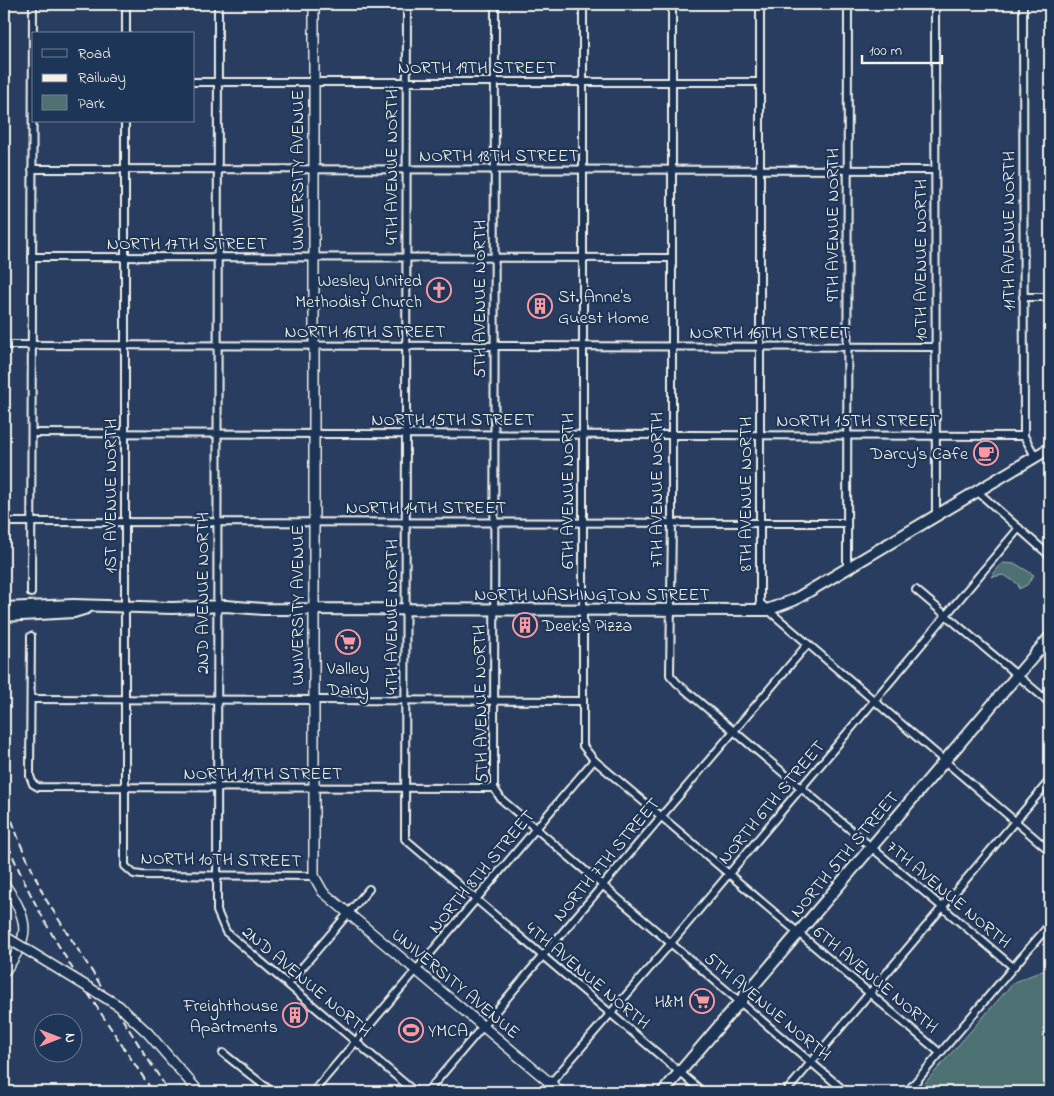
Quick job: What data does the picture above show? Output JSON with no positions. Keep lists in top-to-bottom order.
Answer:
{
  "streets": {
    "main road": ["NORTH WASHINGTON STREET", "NORTH 5TH STREET"],
    "street": [
      "NORTH 19TH STREET",
      "NORTH 18TH STREET",
      "4TH AVENUE NORTH",
      "UNIVERSITY AVENUE",
      "9TH AVENUE NORTH",
      "11TH AVENUE NORTH",
      "NORTH 17TH STREET",
      "10TH AVENUE NORTH",
      "5TH AVENUE NORTH",
      "NORTH 16TH STREET",
      "NORTH 15TH STREET",
      "7TH AVENUE NORTH",
      "6TH AVENUE NORTH",
      "8TH AVENUE NORTH",
      "1ST AVENUE NORTH",
      "NORTH 14TH STREET",
      "2ND AVENUE NORTH",
      "NORTH 11TH STREET",
      "NORTH 6TH STREET",
      "NORTH 10TH STREET",
      "NORTH 7TH STREET",
      "NORTH 8TH STREET"
    ]
  },
  "crossings": [
    ["NORTH 19TH STREET", "4TH AVENUE NORTH"],
    ["NORTH 19TH STREET", "UNIVERSITY AVENUE"],
    ["NORTH 19TH STREET", "5TH AVENUE NORTH"],
    ["NORTH 19TH STREET", "7TH AVENUE NORTH"],
    ["NORTH 19TH STREET", "6TH AVENUE NORTH"],
    ["NORTH 19TH STREET", "8TH AVENUE NORTH"],
    ["NORTH 19TH STREET", "2ND AVENUE NORTH"],
    ["NORTH 18TH STREET", "4TH AVENUE NORTH"],
    ["NORTH 18TH STREET", "UNIVERSITY AVENUE"],
    ["NORTH 18TH STREET", "9TH AVENUE NORTH"],
    ["NORTH 18TH STREET", "10TH AVENUE NORTH"],
    ["NORTH 18TH STREET", "5TH AVENUE NORTH"],
    ["NORTH 18TH STREET", "7TH AVENUE NORTH"],
    ["NORTH 18TH STREET", "6TH AVENUE NORTH"],
    ["NORTH 18TH STREET", "8TH AVENUE NORTH"],
    ["NORTH 18TH STREET", "1ST AVENUE NORTH"],
    ["NORTH 18TH STREET", "2ND AVENUE NORTH"],
    ["4TH AVENUE NORTH", "NORTH 17TH STREET"],
    ["4TH AVENUE NORTH", "NORTH 16TH STREET"],
    ["4TH AVENUE NORTH", "NORTH 15TH STREET"],
    ["4TH AVENUE NORTH", "NORTH 14TH STREET"],
    ["4TH AVENUE NORTH", "NORTH WASHINGTON STREET"],
    ["4TH AVENUE NORTH", "NORTH 11TH STREET"],
    ["4TH AVENUE NORTH", "NORTH 6TH STREET"],
    ["4TH AVENUE NORTH", "NORTH 5TH STREET"],
    ["4TH AVENUE NORTH", "NORTH 7TH STREET"],
    ["4TH AVENUE NORTH", "NORTH 8TH STREET"],
    ["UNIVERSITY AVENUE", "NORTH 17TH STREET"],
    ["UNIVERSITY AVENUE", "NORTH 16TH STREET"],
    ["UNIVERSITY AVENUE", "NORTH 15TH STREET"],
    ["UNIVERSITY AVENUE", "NORTH 14TH STREET"],
    ["UNIVERSITY AVENUE", "NORTH WASHINGTON STREET"],
    ["UNIVERSITY AVENUE", "NORTH 11TH STREET"],
    ["UNIVERSITY AVENUE", "NORTH 6TH STREET"],
    ["UNIVERSITY AVENUE", "NORTH 10TH STREET"],
    ["UNIVERSITY AVENUE", "NORTH 7TH STREET"],
    ["UNIVERSITY AVENUE", "NORTH 8TH STREET"],
    ["9TH AVENUE NORTH", "NORTH 16TH STREET"],
    ["9TH AVENUE NORTH", "NORTH 15TH STREET"],
    ["9TH AVENUE NORTH", "NORTH 14TH STREET"],
    ["9TH AVENUE NORTH", "NORTH WASHINGTON STREET"],
    ["11TH AVENUE NORTH", "NORTH 15TH STREET"],
    ["11TH AVENUE NORTH", "NORTH WASHINGTON STREET"],
    ["NORTH 17TH STREET", "5TH AVENUE NORTH"],
    ["NORTH 17TH STREET", "7TH AVENUE NORTH"],
    ["NORTH 17TH STREET", "6TH AVENUE NORTH"],
    ["NORTH 17TH STREET", "1ST AVENUE NORTH"],
    ["NORTH 17TH STREET", "2ND AVENUE NORTH"],
    ["10TH AVENUE NORTH", "NORTH 16TH STREET"],
    ["10TH AVENUE NORTH", "NORTH 15TH STREET"],
    ["10TH AVENUE NORTH", "NORTH WASHINGTON STREET"],
    ["5TH AVENUE NORTH", "NORTH 16TH STREET"],
    ["5TH AVENUE NORTH", "NORTH 15TH STREET"],
    ["5TH AVENUE NORTH", "NORTH 14TH STREET"],
    ["5TH AVENUE NORTH", "NORTH WASHINGTON STREET"],
    ["5TH AVENUE NORTH", "NORTH 11TH STREET"],
    ["5TH AVENUE NORTH", "NORTH 6TH STREET"],
    ["5TH AVENUE NORTH", "NORTH 5TH STREET"],
    ["5TH AVENUE NORTH", "NORTH 7TH STREET"],
    ["5TH AVENUE NORTH", "NORTH 8TH STREET"],
    ["NORTH 16TH STREET", "7TH AVENUE NORTH"],
    ["NORTH 16TH STREET", "6TH AVENUE NORTH"],
    ["NORTH 16TH STREET", "8TH AVENUE NORTH"],
    ["NORTH 16TH STREET", "1ST AVENUE NORTH"],
    ["NORTH 16TH STREET", "2ND AVENUE NORTH"],
    ["NORTH 15TH STREET", "7TH AVENUE NORTH"],
    ["NORTH 15TH STREET", "6TH AVENUE NORTH"],
    ["NORTH 15TH STREET", "8TH AVENUE NORTH"],
    ["NORTH 15TH STREET", "1ST AVENUE NORTH"],
    ["NORTH 15TH STREET", "2ND AVENUE NORTH"],
    ["7TH AVENUE NORTH", "NORTH 14TH STREET"],
    ["7TH AVENUE NORTH", "NORTH WASHINGTON STREET"],
    ["7TH AVENUE NORTH", "NORTH 6TH STREET"],
    ["7TH AVENUE NORTH", "NORTH 5TH STREET"],
    ["7TH AVENUE NORTH", "NORTH 7TH STREET"],
    ["6TH AVENUE NORTH", "NORTH 14TH STREET"],
    ["6TH AVENUE NORTH", "NORTH WASHINGTON STREET"],
    ["6TH AVENUE NORTH", "NORTH 6TH STREET"],
    ["6TH AVENUE NORTH", "NORTH 5TH STREET"],
    ["6TH AVENUE NORTH", "NORTH 7TH STREET"],
    ["6TH AVENUE NORTH", "NORTH 8TH STREET"],
    ["8TH AVENUE NORTH", "NORTH 14TH STREET"],
    ["8TH AVENUE NORTH", "NORTH WASHINGTON STREET"],
    ["1ST AVENUE NORTH", "NORTH 14TH STREET"],
    ["1ST AVENUE NORTH", "NORTH WASHINGTON STREET"],
    ["1ST AVENUE NORTH", "NORTH 11TH STREET"],
    ["1ST AVENUE NORTH", "NORTH 10TH STREET"],
    ["NORTH 14TH STREET", "2ND AVENUE NORTH"],
    ["2ND AVENUE NORTH", "NORTH WASHINGTON STREET"],
    ["2ND AVENUE NORTH", "NORTH 11TH STREET"],
    ["2ND AVENUE NORTH", "NORTH 10TH STREET"],
    ["2ND AVENUE NORTH", "NORTH 8TH STREET"]
  ],
  "places": {
    "church": ["Wesley United Methodist Church"],
    "building": ["St. Anne's Guest Home", "Deek’s Pizza", "Freighthouse Apartments"],
    "cafe": ["Darcy’s Cafe"],
    "supermarket": ["Valley Dairy", "H&M"],
    "sports": ["YMCA"]
  },
  "legend": ["Road", "Railway", "Park"],
  "scale_bar": "100 m",
  "north": "right"
}
